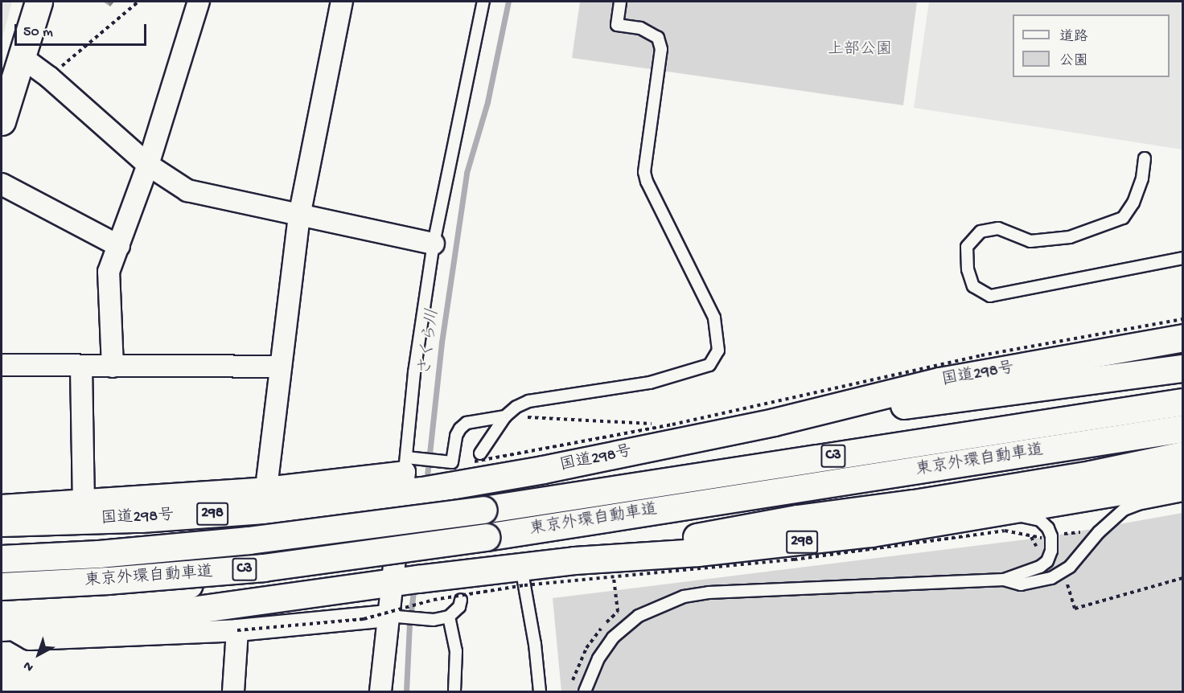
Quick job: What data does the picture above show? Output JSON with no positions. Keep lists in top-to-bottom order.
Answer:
{
  "streets": {
    "main road": [
      "国道298号",
      "C3",
      "東京外環自動車道",
      "298"
    ]
  },
  "water": ["さくら川"],
  "parks": ["上部公園"],
  "legend": ["道路", "公園"],
  "scale_bar": "50 m",
  "north": "bottom left"
}
